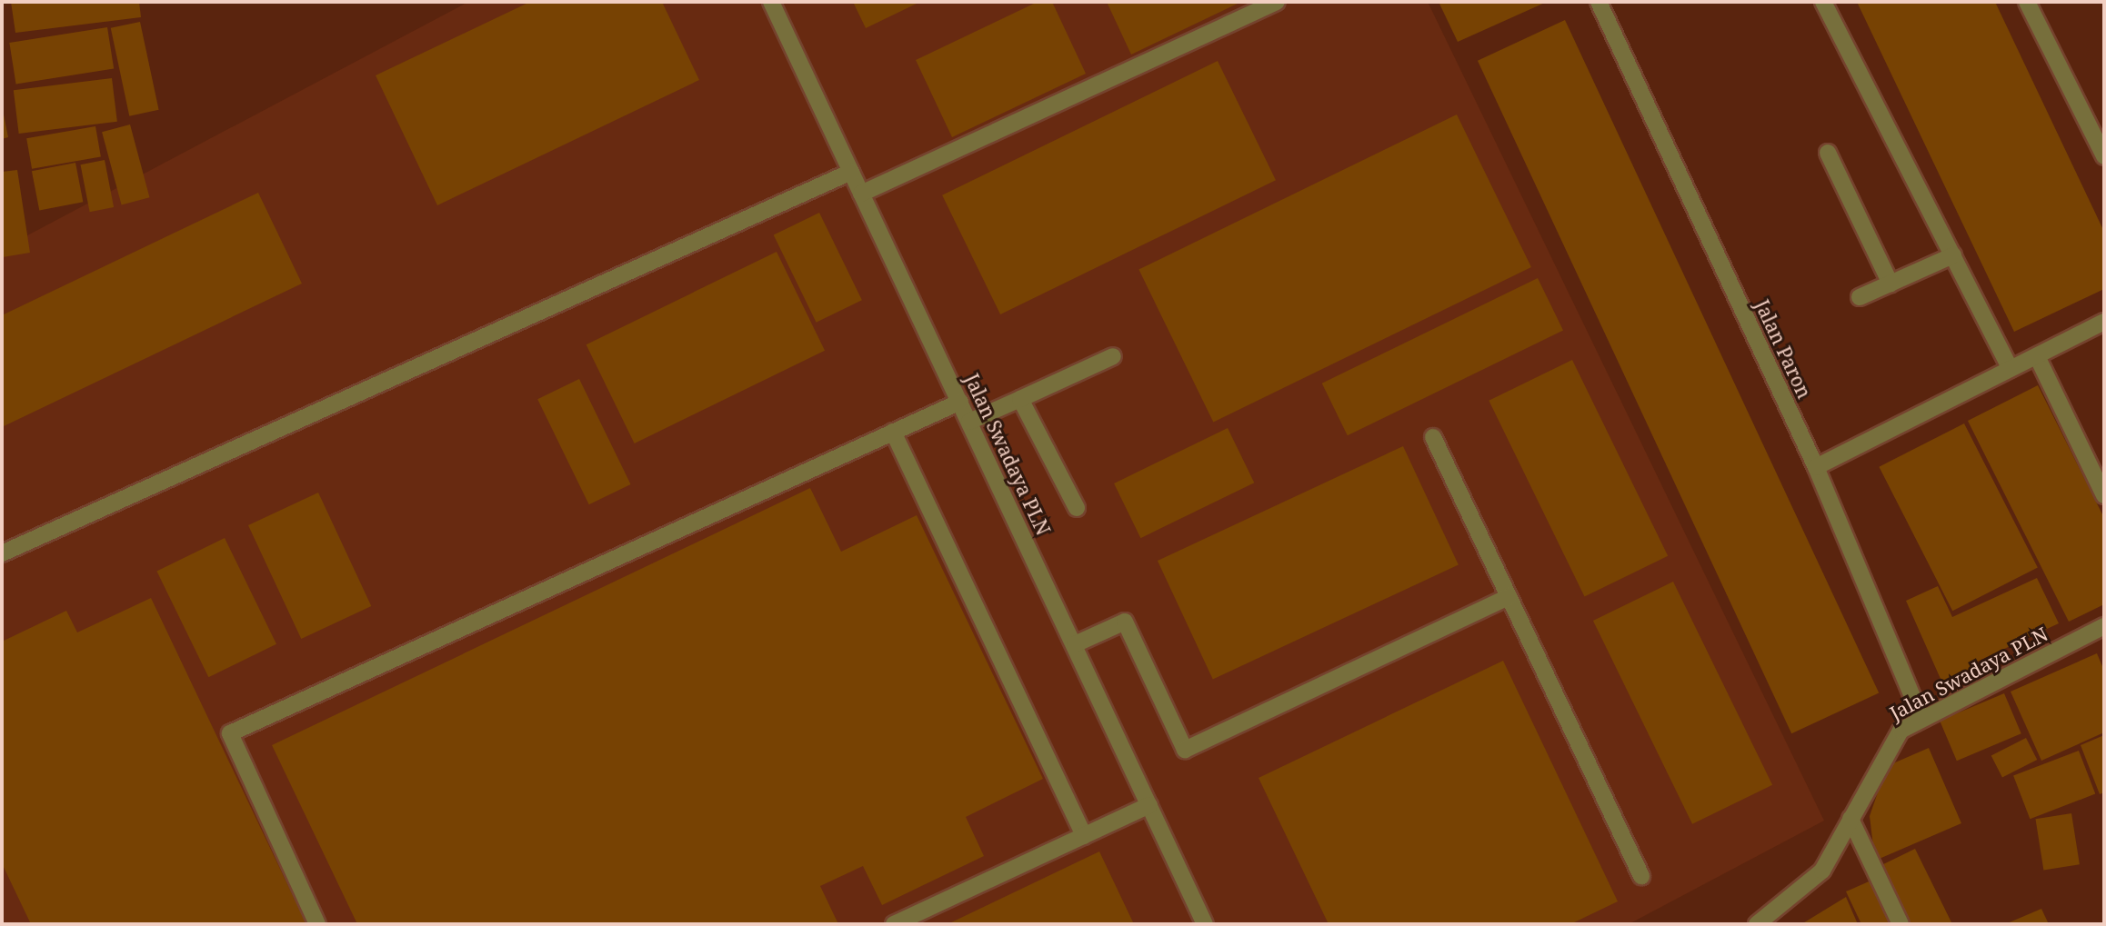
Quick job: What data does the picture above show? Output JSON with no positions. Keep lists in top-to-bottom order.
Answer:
{
  "streets": {
    "street": ["Jalan Paron", "Jalan Swadaya PLN"]
  },
  "crossings": [
    ["Jalan Paron", "Jalan Swadaya PLN"]
  ]
}
